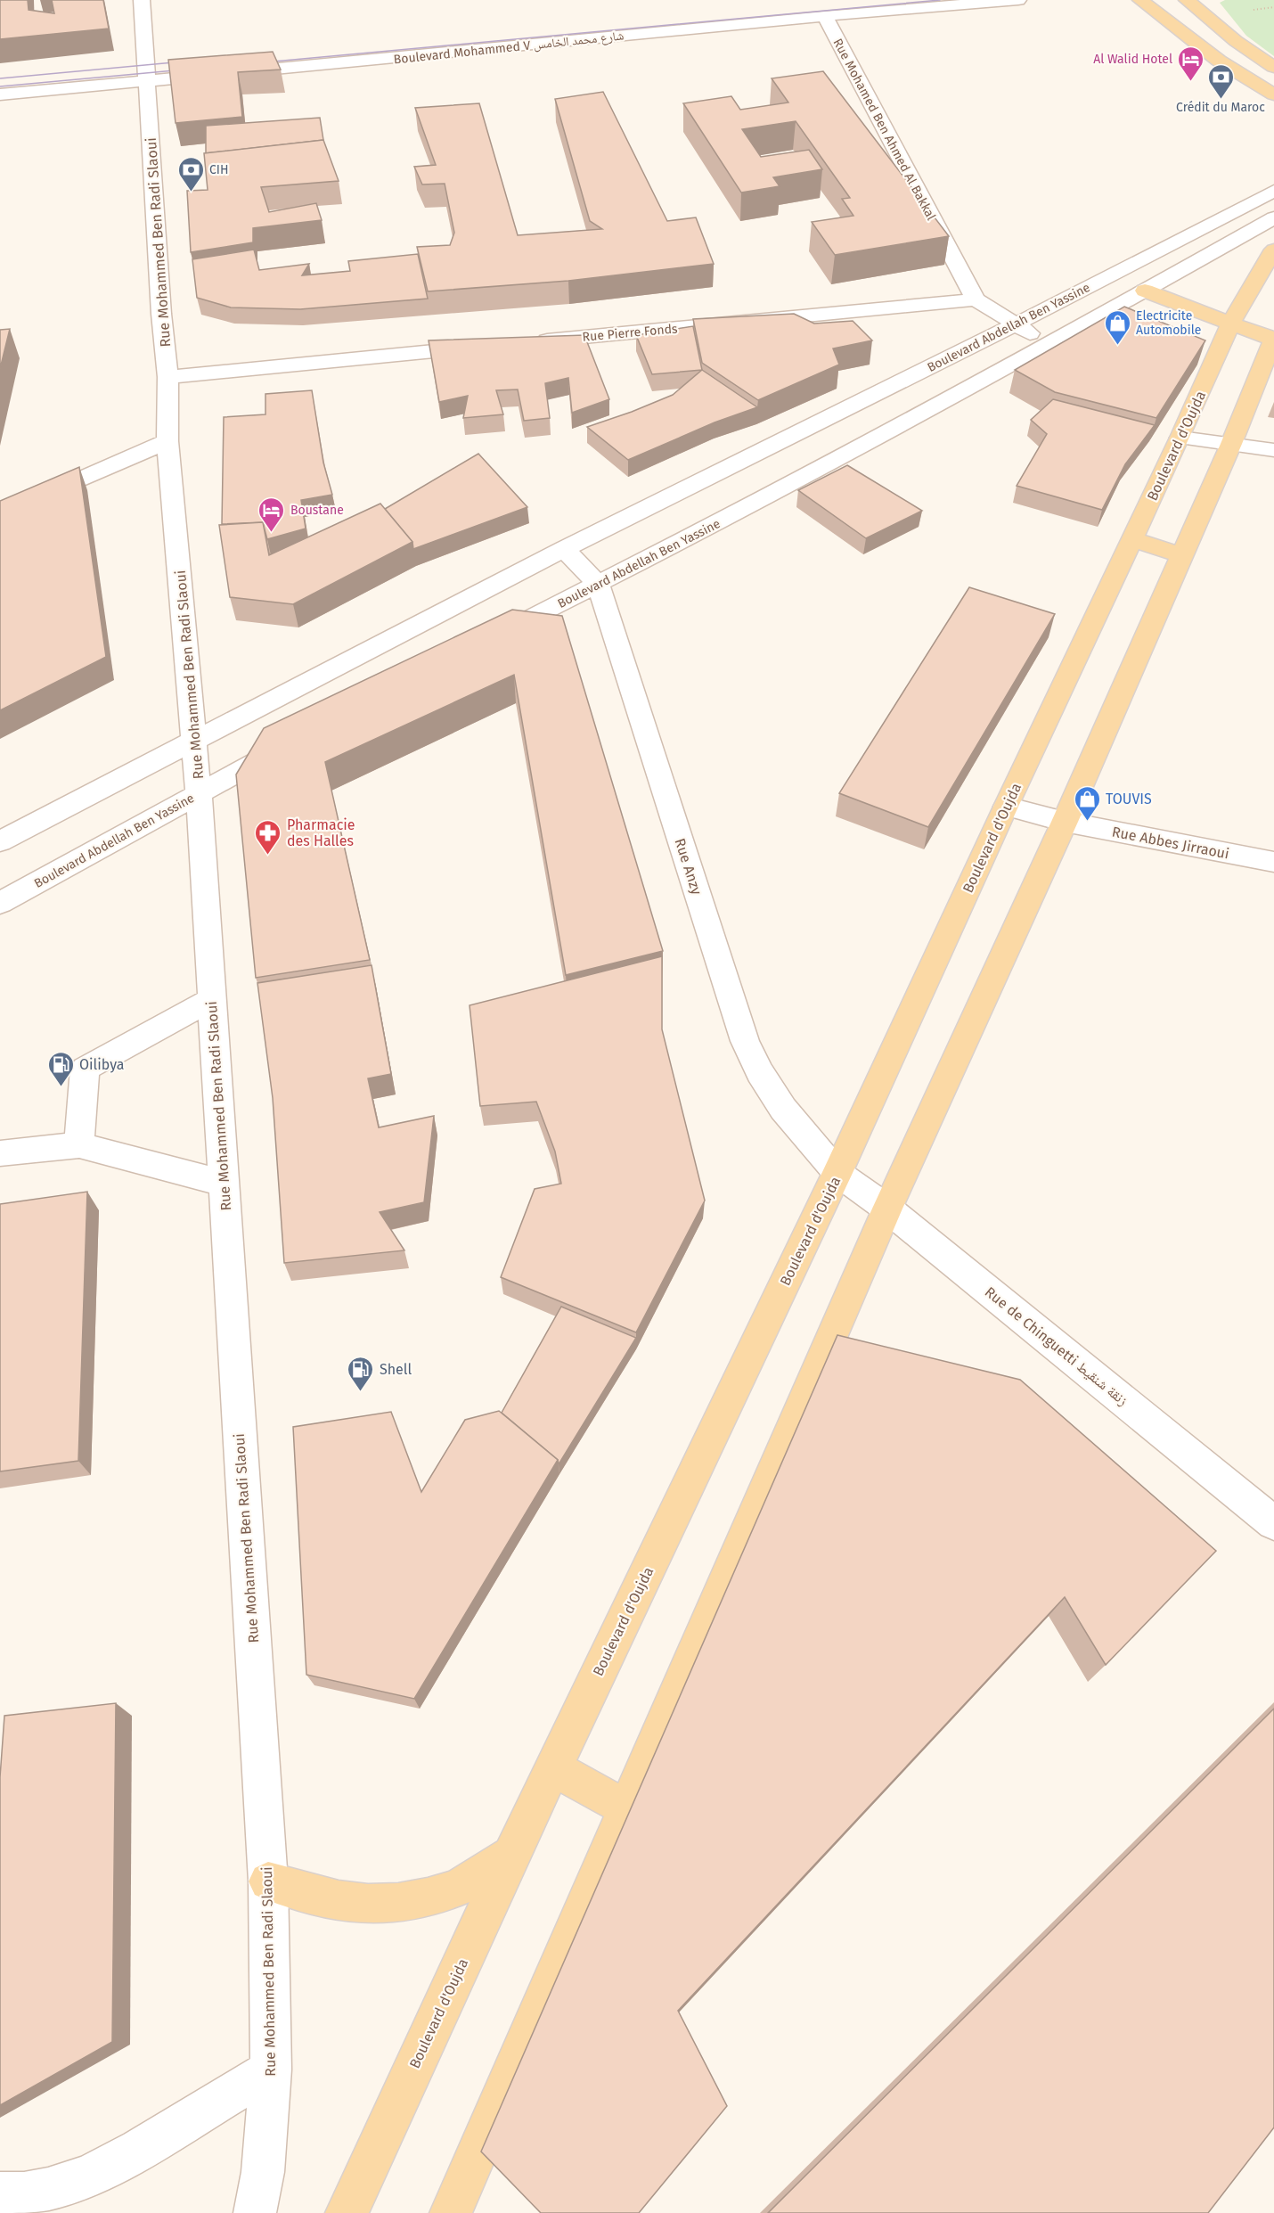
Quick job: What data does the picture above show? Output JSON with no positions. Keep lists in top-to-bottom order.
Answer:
{
  "streets": {
    "main road": ["Boulevard d'Oujda"],
    "street": [
      "Boulevard Mohammed V شارع محمد الخامس",
      "Rue Mohamed Ben Ahmed Al Bakkal",
      "Rue Mohammed Ben Radi Slaoui",
      "Boulevard Abdellah Ben Yassine",
      "Rue Pierre Fonds",
      "Rue Abbes Jirraoui",
      "Rue Anzy",
      "Rue de Chinguetti زنقة شنقيط"
    ]
  },
  "crossings": [
    ["Boulevard Mohammed V شارع محمد الخامس", "Rue Mohamed Ben Ahmed Al Bakkal"],
    ["Boulevard Mohammed V شارع محمد الخامس", "Rue Mohammed Ben Radi Slaoui"],
    ["Rue Mohamed Ben Ahmed Al Bakkal", "Rue Pierre Fonds"],
    ["Rue Mohammed Ben Radi Slaoui", "Boulevard Abdellah Ben Yassine"],
    ["Boulevard Abdellah Ben Yassine", "Rue Anzy"],
    ["Boulevard d'Oujda", "Rue Abbes Jirraoui"],
    ["Boulevard d'Oujda", "Rue Anzy"],
    ["Boulevard d'Oujda", "Rue de Chinguetti زنقة شنقيط"],
    ["Rue Anzy", "Rue de Chinguetti زنقة شنقيط"]
  ],
  "places": {
    "hotel": ["Al Walid Hotel", "Boustane"],
    "bank": ["Crédit du Maroc", "CIH"],
    "shop": ["Electricite Automobile", "TOUVIS"],
    "pharmacy": ["Pharmacie des Halles"],
    "fuel station": ["Oilibya", "Shell"]
  }
}
